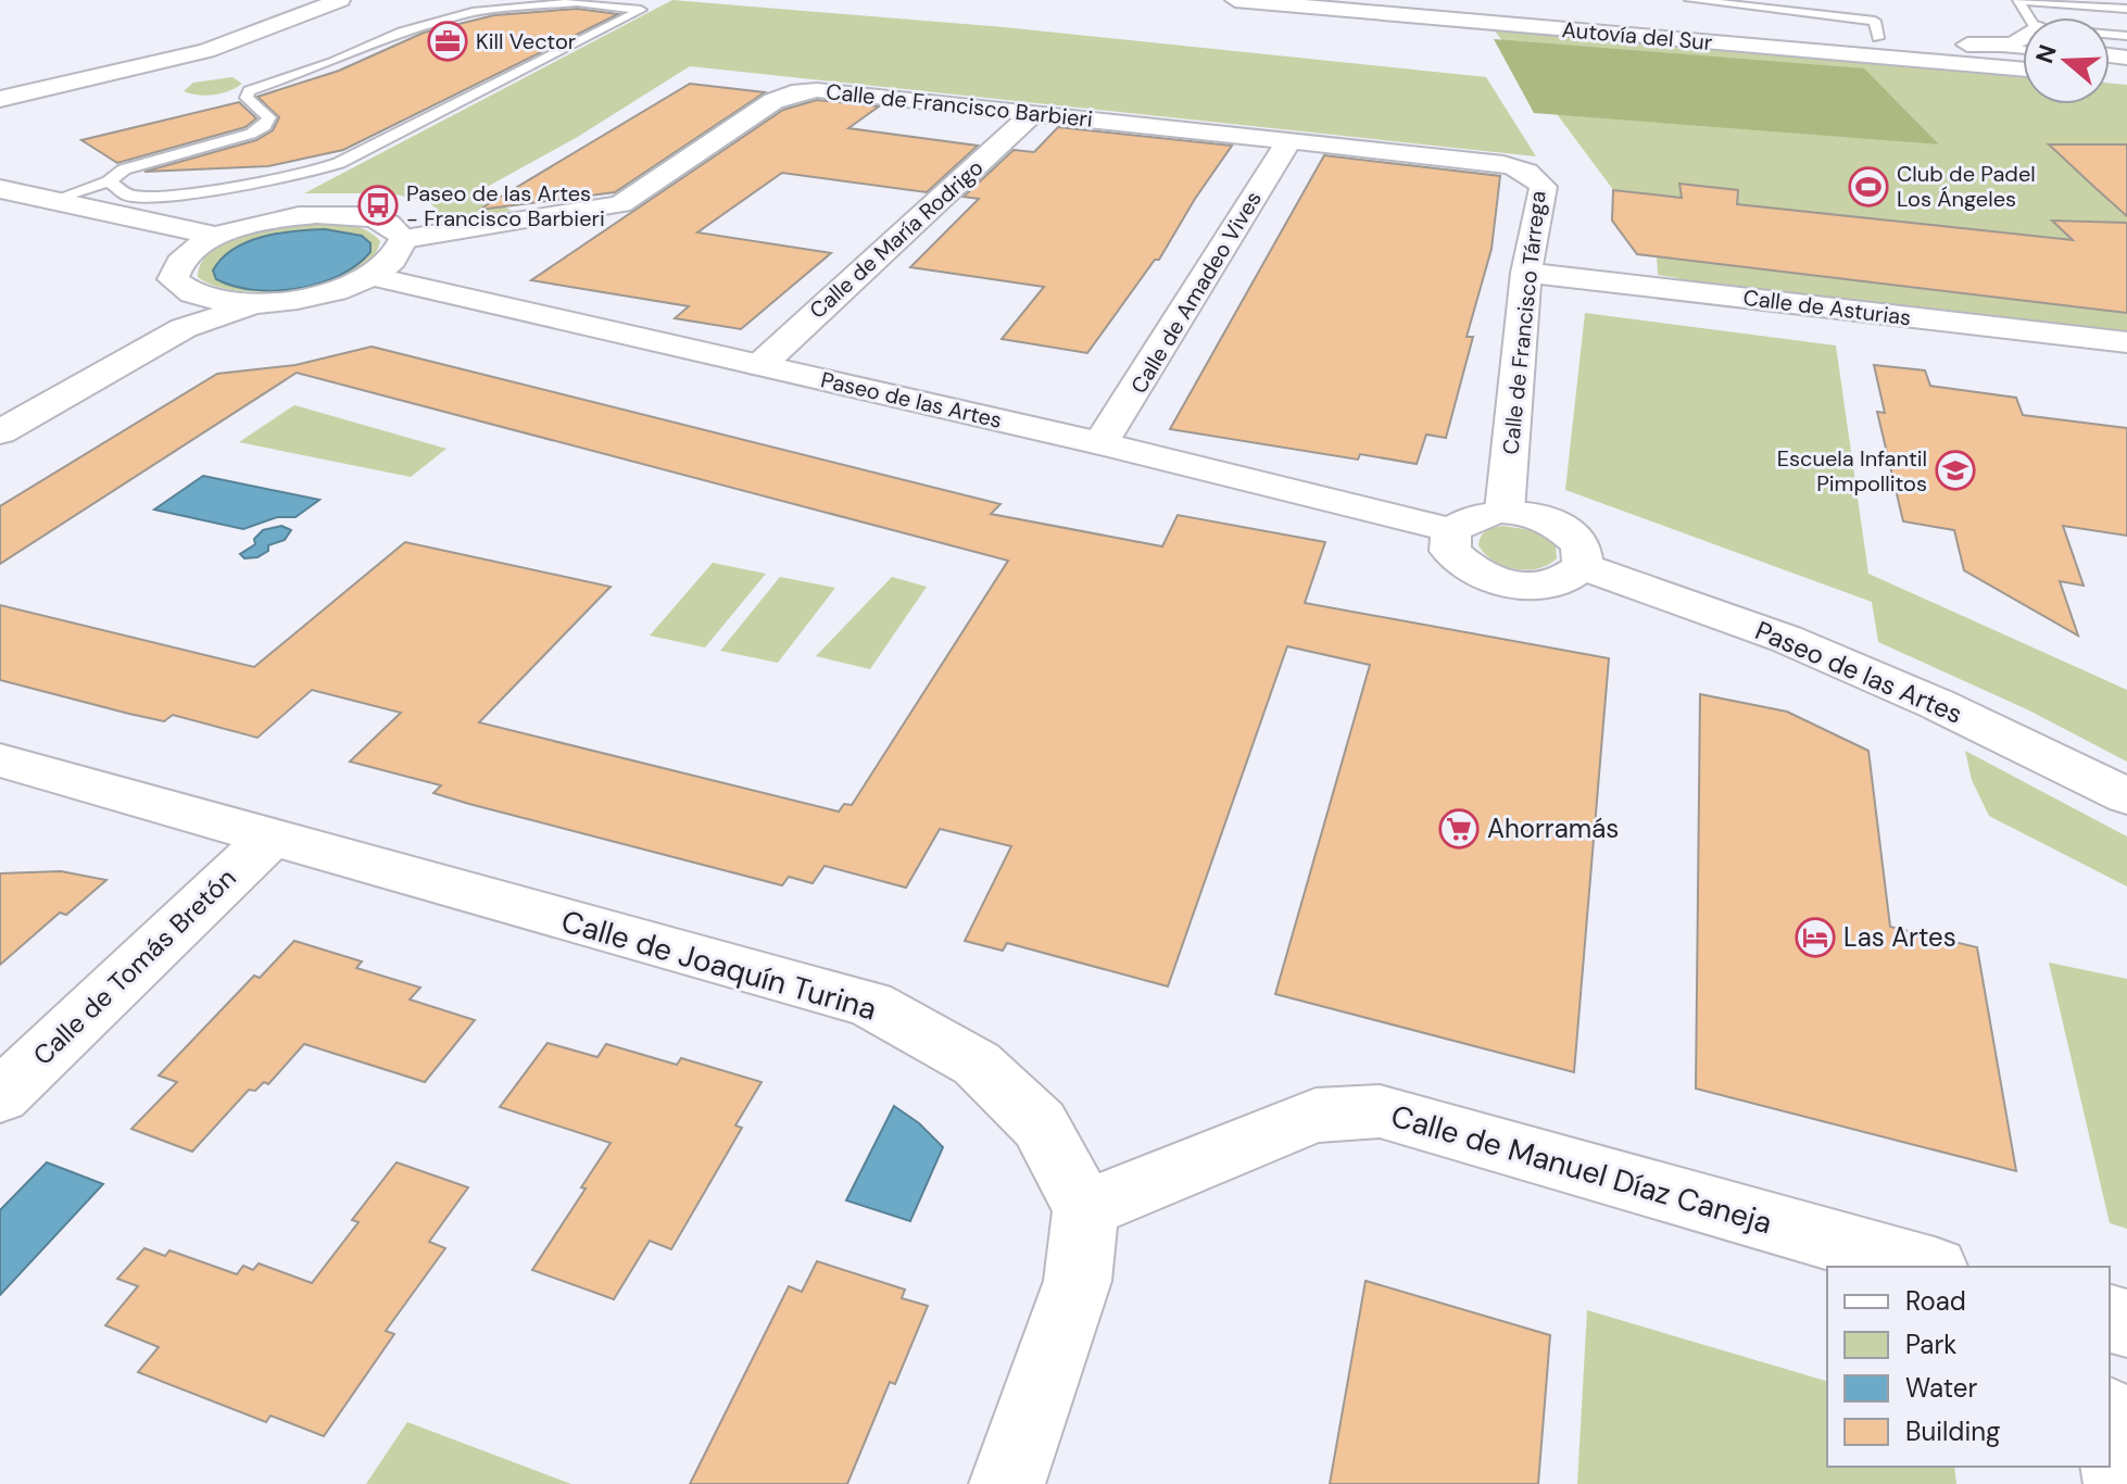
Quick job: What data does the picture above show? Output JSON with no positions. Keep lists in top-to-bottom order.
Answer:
{
  "streets": {
    "main road": [
      "Autovía del Sur",
      "Calle de Francisco Barbieri",
      "Calle de María Rodrigo",
      "Calle de Amadeo Vives",
      "Calle de Asturias",
      "Calle de Francisco Tárrega",
      "Paseo de las Artes",
      "Calle de Joaquín Turina",
      "Calle de Tomás Bretón",
      "Calle de Manuel Díaz Caneja"
    ]
  },
  "crossings": [
    ["Calle de Francisco Barbieri", "Calle de María Rodrigo"],
    ["Calle de Francisco Barbieri", "Calle de Amadeo Vives"],
    ["Calle de Francisco Barbieri", "Calle de Francisco Tárrega"],
    ["Calle de María Rodrigo", "Paseo de las Artes"],
    ["Calle de Amadeo Vives", "Calle de Francisco Tárrega"],
    ["Calle de Amadeo Vives", "Paseo de las Artes"],
    ["Calle de Asturias", "Calle de Francisco Tárrega"],
    ["Calle de Joaquín Turina", "Calle de Tomás Bretón"],
    ["Calle de Joaquín Turina", "Calle de Manuel Díaz Caneja"]
  ],
  "places": {
    "office": ["Kill Vector"],
    "sports": ["Club de Padel Los Ángeles"],
    "bus stop": ["Paseo de las Artes - Francisco Barbieri"],
    "school or university": ["Escuela Infantil Pimpollitos"],
    "supermarket": ["Ahorramás"],
    "hotel": ["Las Artes"]
  },
  "legend": [
    "Road",
    "Park",
    "Water",
    "Building"
  ],
  "north": "left"
}
